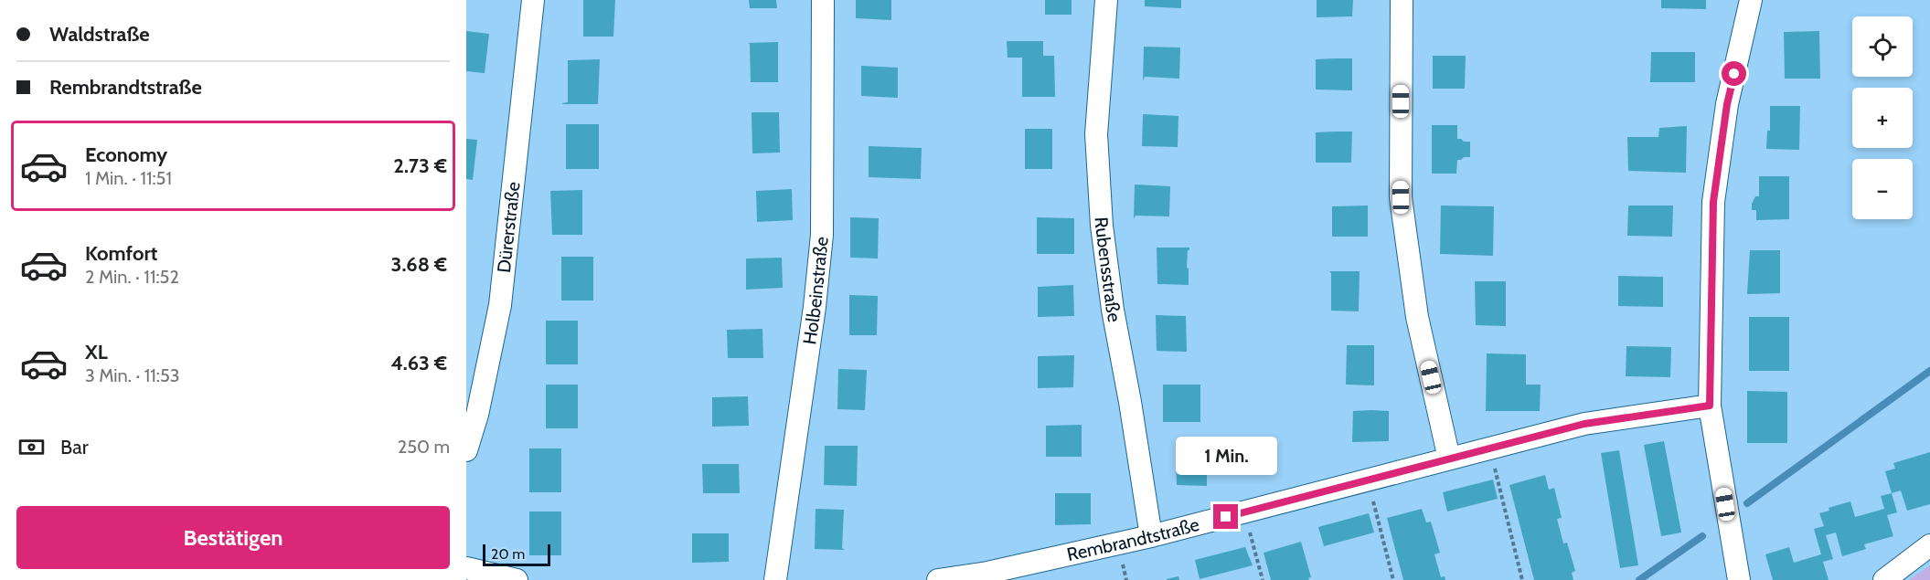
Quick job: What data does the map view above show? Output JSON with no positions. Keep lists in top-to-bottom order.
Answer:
{
  "streets": {
    "street": [
      "Dürerstraße",
      "Rubensstraße",
      "Holbeinstraße",
      "Rembrandtstraße"
    ]
  },
  "crossings": [
    ["Rubensstraße", "Rembrandtstraße"]
  ],
  "scale_bar": "20 m",
  "page": {
    "banner": ["Waldstraße", "Rembrandtstraße"],
    "map_buttons": ["+", "−"],
    "list": [
      {
        "name": "Economy",
        "note": "1 Min. · 11:51",
        "value": "2.73 €"
      },
      {
        "name": "Komfort",
        "note": "2 Min. · 11:52",
        "value": "3.68 €"
      },
      {
        "name": "XL",
        "note": "3 Min. · 11:53",
        "value": "4.63 €"
      }
    ],
    "pay": ["Bar", "250 m"],
    "bubble": "1 Min.",
    "buttons": "Bestätigen",
    "scale": "20 m"
  }
}
